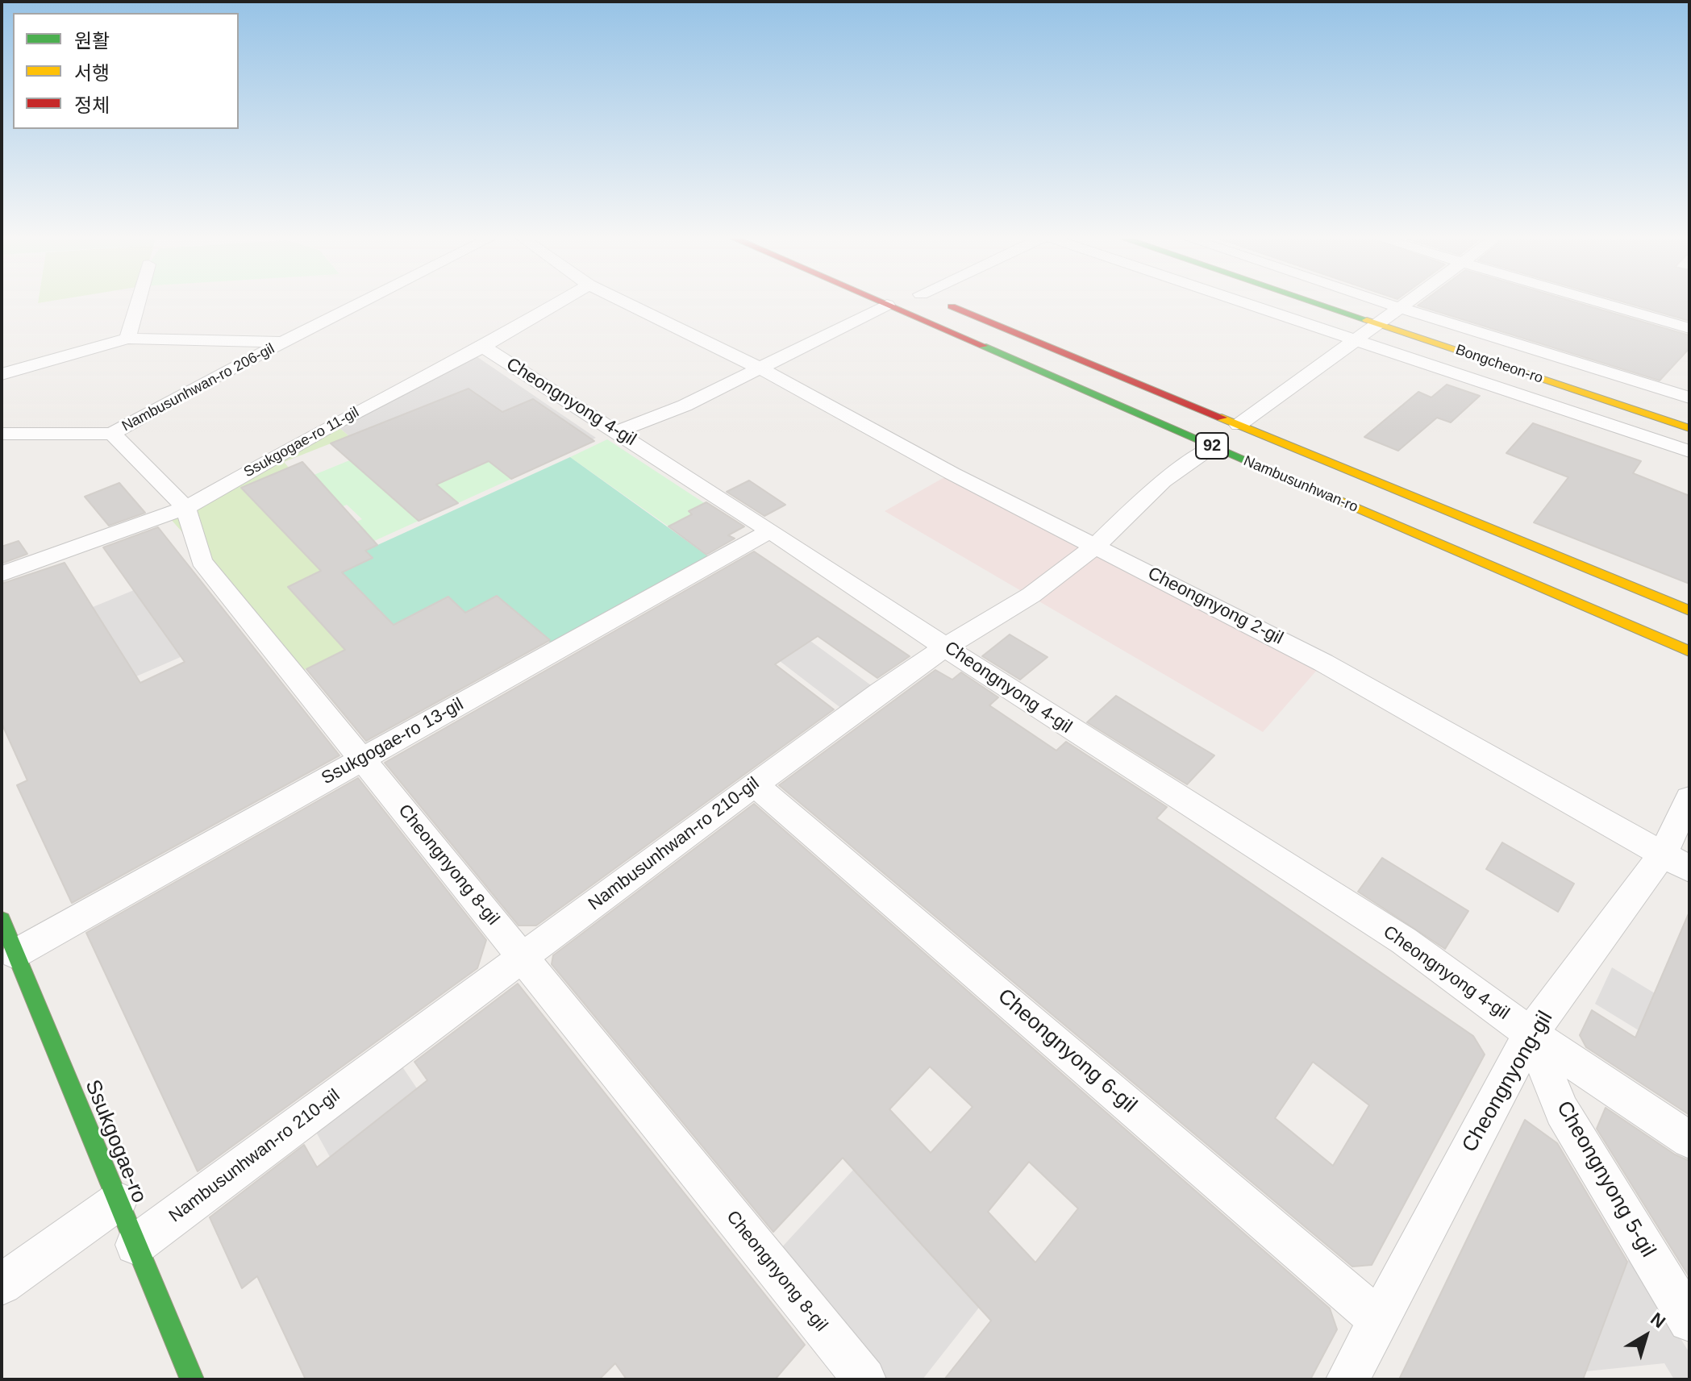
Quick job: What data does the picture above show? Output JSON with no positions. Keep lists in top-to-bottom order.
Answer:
{
  "streets": {
    "main road": [
      "Bongcheon-ro",
      "92",
      "Nambusunhwan-ro",
      "Ssukgogae-ro"
    ],
    "street": [
      "Nambusunhwan-ro 206-gil",
      "Cheongnyong 4-gil",
      "Ssukgogae-ro 11-gil",
      "Cheongnyong 2-gil",
      "Ssukgogae-ro 13-gil",
      "Nambusunhwan-ro 210-gil",
      "Cheongnyong 8-gil",
      "Cheongnyong 6-gil",
      "Cheongnyong-gil",
      "Cheongnyong 5-gil"
    ]
  },
  "crossings": [
    ["Nambusunhwan-ro 206-gil", "Cheongnyong 8-gil"],
    ["Cheongnyong 4-gil", "Ssukgogae-ro 11-gil"],
    ["Cheongnyong 4-gil", "Ssukgogae-ro 13-gil"],
    ["Cheongnyong 4-gil", "Nambusunhwan-ro 210-gil"],
    ["Cheongnyong 4-gil", "Cheongnyong-gil"],
    ["Cheongnyong 4-gil", "Cheongnyong 5-gil"],
    ["Ssukgogae-ro 11-gil", "Cheongnyong 8-gil"],
    ["Nambusunhwan-ro", "Nambusunhwan-ro 210-gil"],
    ["Cheongnyong 2-gil", "Nambusunhwan-ro 210-gil"],
    ["Cheongnyong 2-gil", "Cheongnyong-gil"],
    ["Ssukgogae-ro 13-gil", "Cheongnyong 8-gil"],
    ["Ssukgogae-ro 13-gil", "Ssukgogae-ro"],
    ["Nambusunhwan-ro 210-gil", "Cheongnyong 8-gil"],
    ["Nambusunhwan-ro 210-gil", "Cheongnyong 6-gil"],
    ["Nambusunhwan-ro 210-gil", "Ssukgogae-ro"],
    ["Cheongnyong 6-gil", "Cheongnyong-gil"],
    ["Cheongnyong-gil", "Cheongnyong 5-gil"]
  ],
  "legend": ["원활", "서행", "정체"],
  "north": "top right"
}
